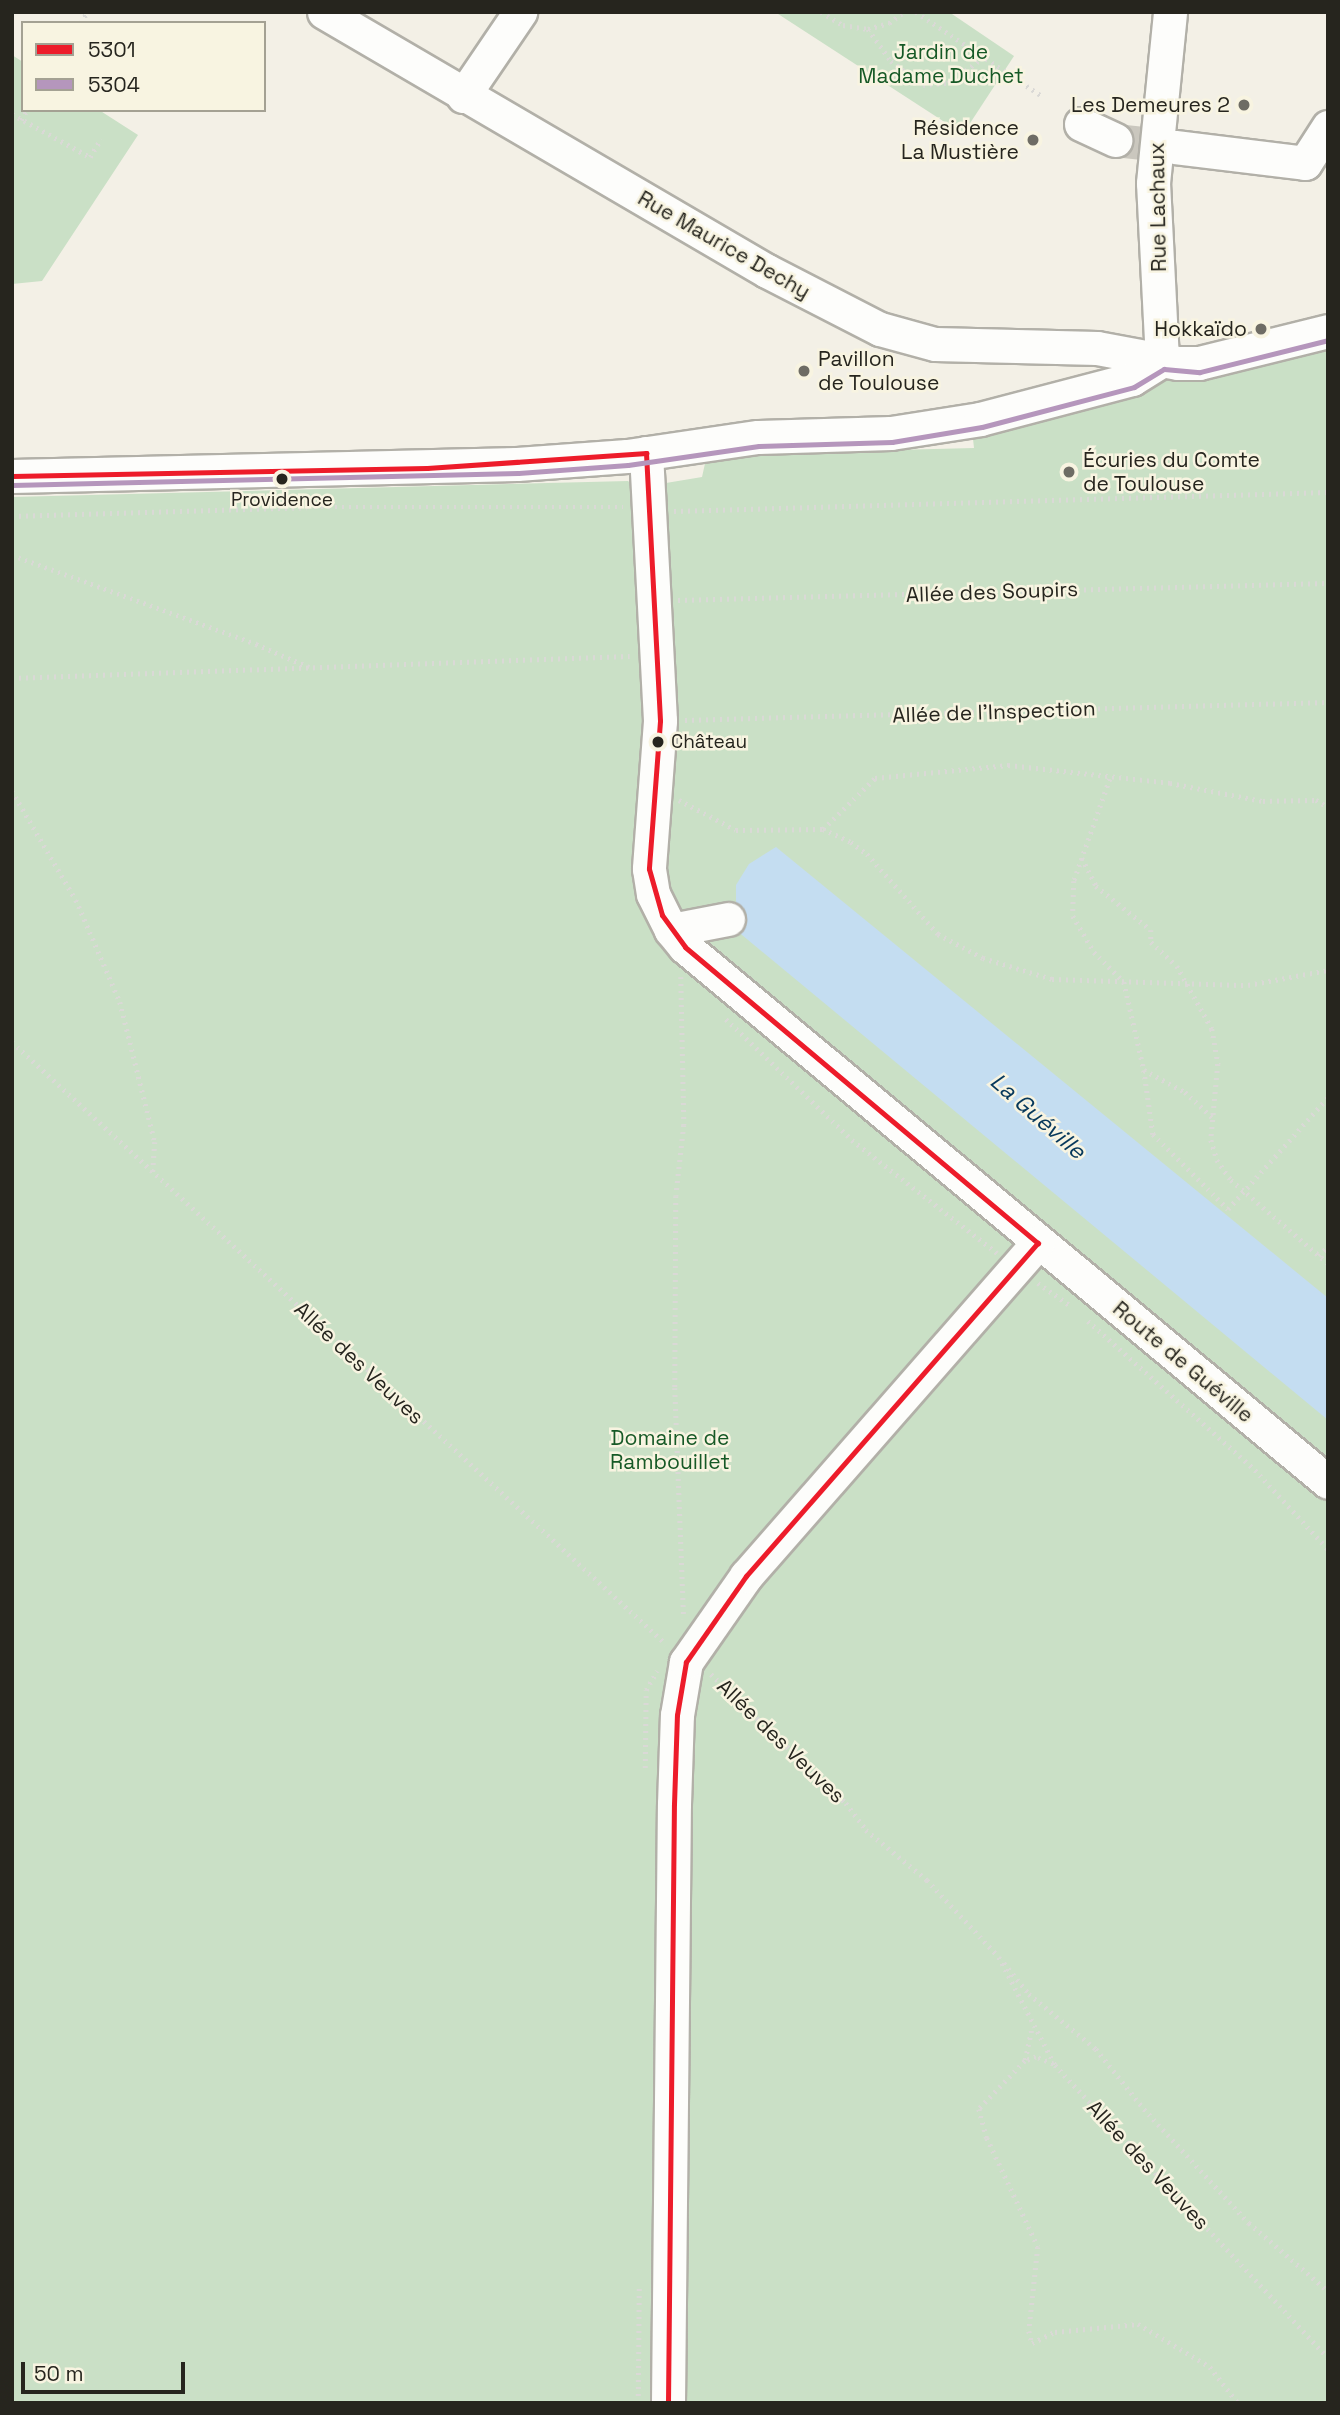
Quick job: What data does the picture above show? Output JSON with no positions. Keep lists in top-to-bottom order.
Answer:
{
  "streets": {
    "street": ["Rue Lachaux", "Rue Maurice Dechy", "Route de Guéville"],
    "path": ["Allée des Soupirs", "Allée de l'Inspection", "Allée des Veuves"]
  },
  "crossings": [
    ["Rue Lachaux", "Rue Maurice Dechy"]
  ],
  "water": ["La Guéville"],
  "parks": ["Jardin de Madame Duchet", "Domaine de Rambouillet"],
  "places": [
    "Les Demeures 2",
    "Résidence La Mustière",
    "Hokkaïdo",
    "Pavillon de Toulouse",
    "Écuries du Comte de Toulouse",
    "Providence",
    "Château"
  ],
  "lines": ["transit line 5304", "transit line 5301"],
  "legend": ["5301", "5304"],
  "scale_bar": "50 m"
}
